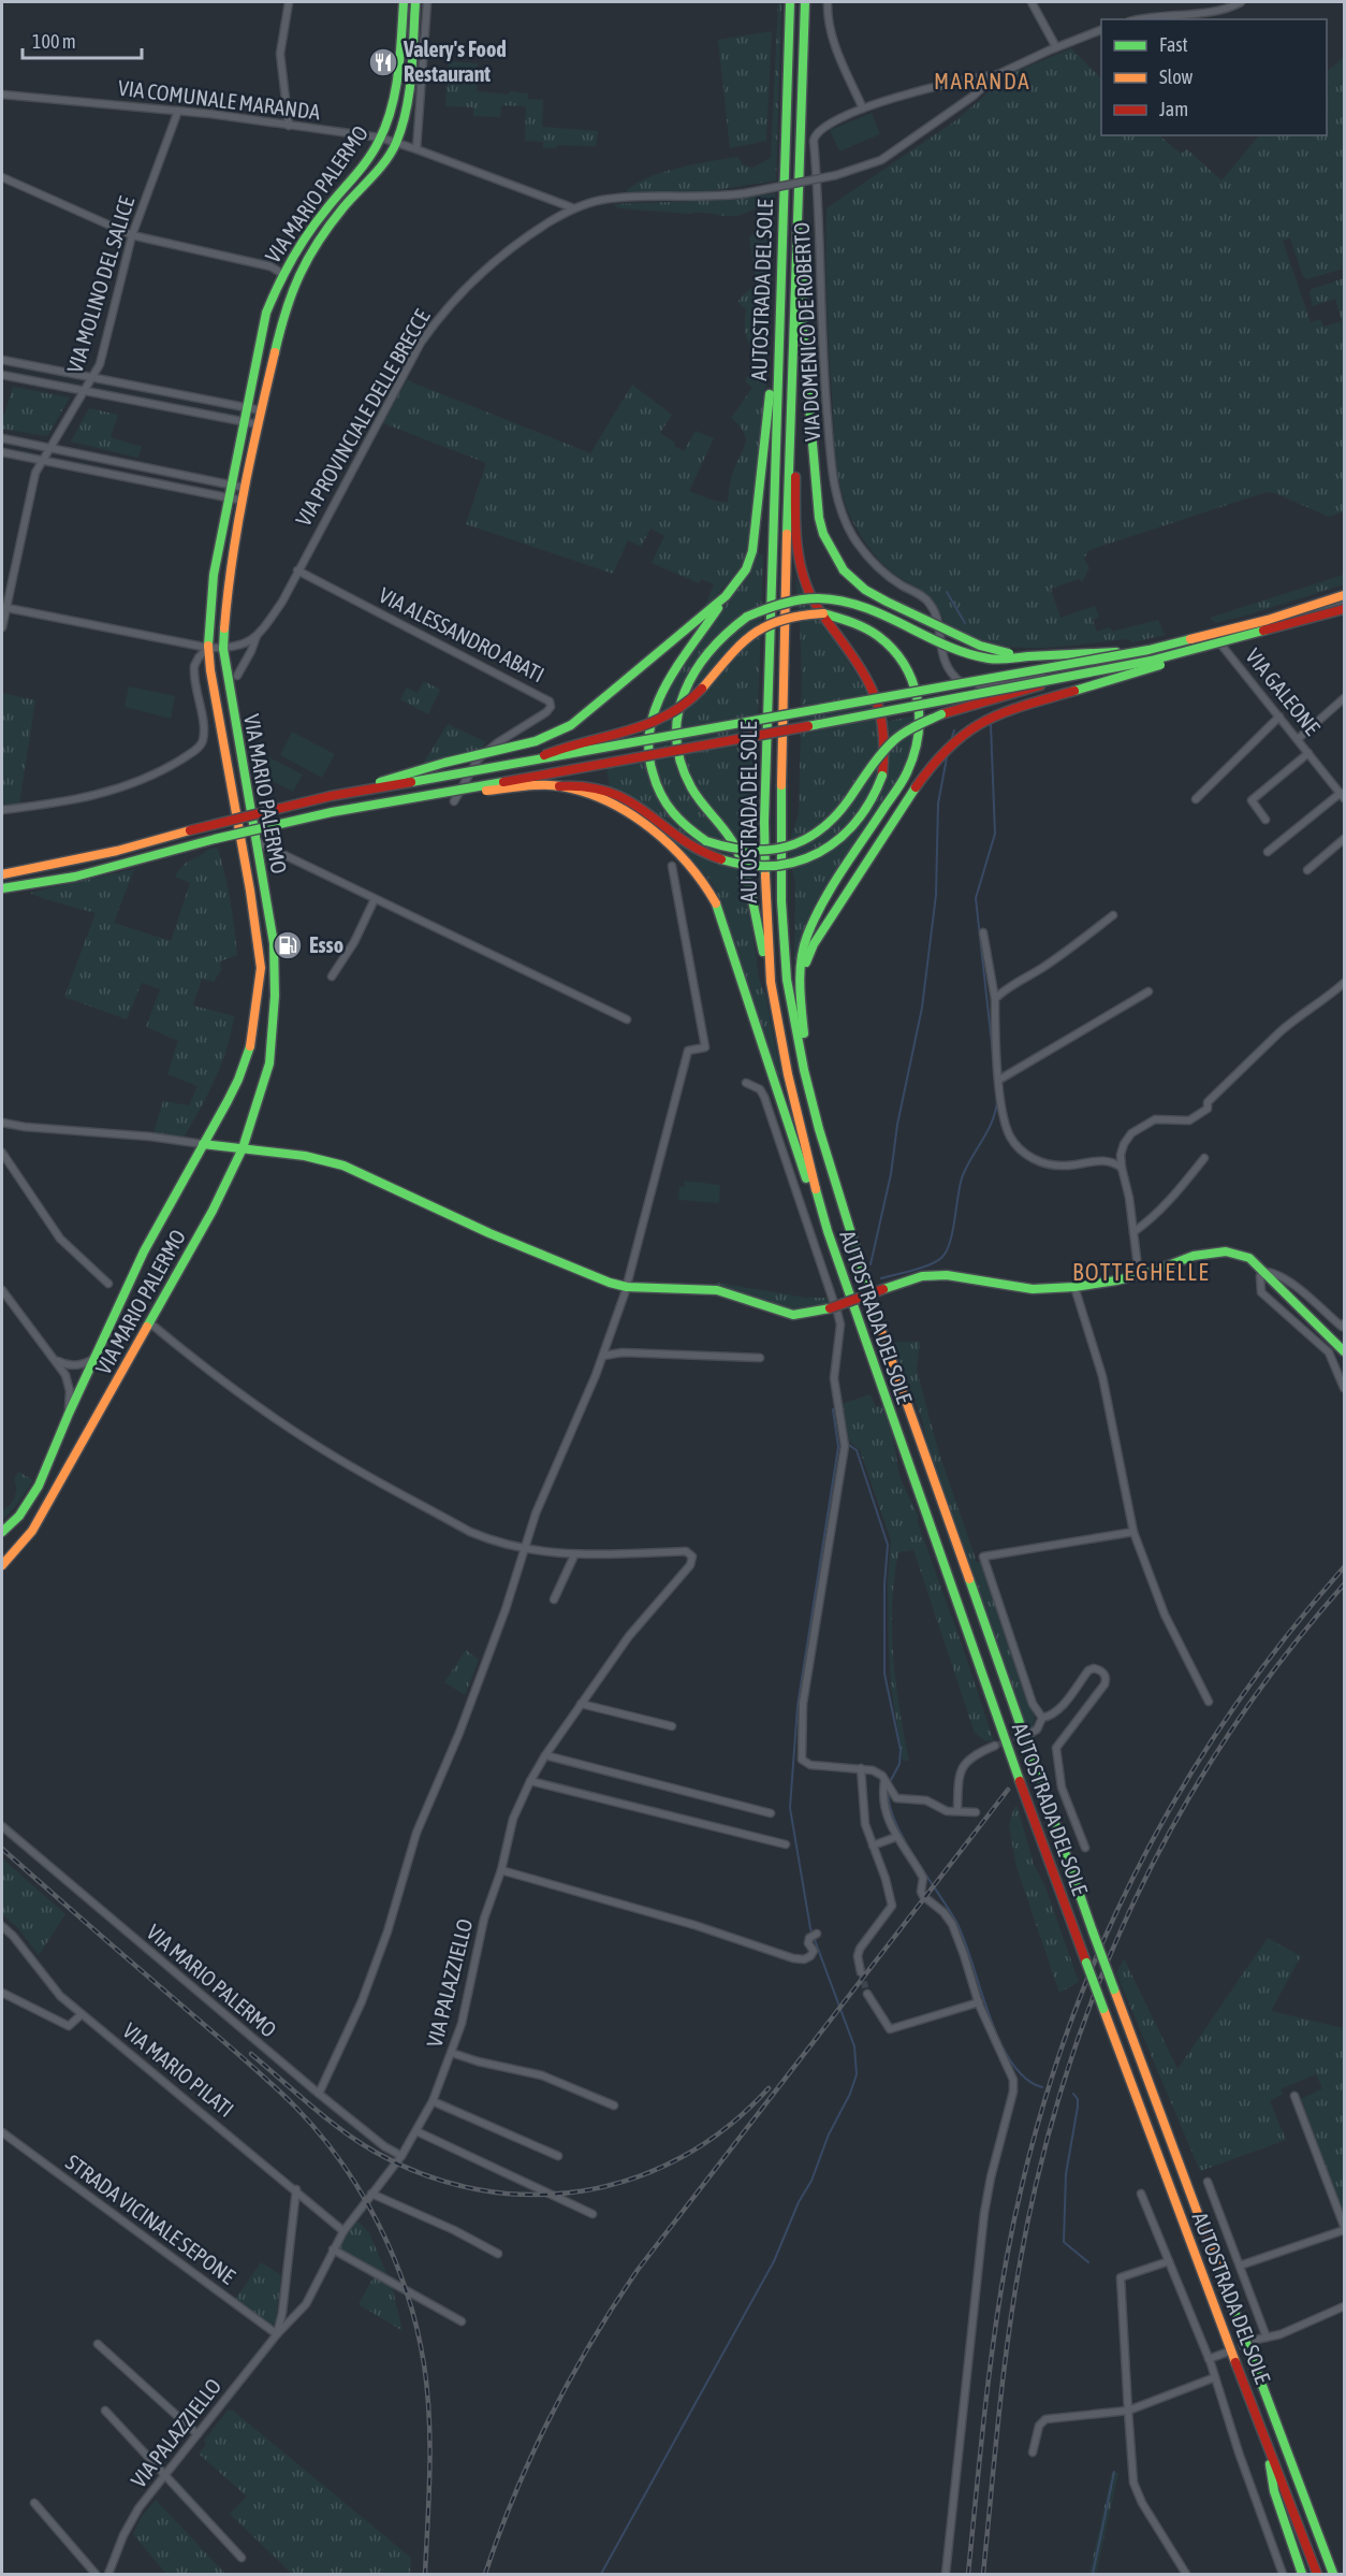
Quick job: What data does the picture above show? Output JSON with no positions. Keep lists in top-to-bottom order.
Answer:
{
  "streets": {
    "main road": ["VIA MARIO PALERMO", "AUTOSTRADA DEL SOLE"],
    "street": [
      "VIA COMUNALE MARANDA",
      "VIA MOLINO DEL SALICE",
      "VIA DOMENICO DE ROBERTO",
      "VIA PROVINCIALE DELLE BRECCE",
      "VIA ALESSANDRO ABATI",
      "VIA GALEONE",
      "VIA PALAZZIELLO",
      "VIA MARIO PILATI",
      "STRADA VICINALE SEPONE"
    ]
  },
  "crossings": [
    ["VIA COMUNALE MARANDA", "VIA MARIO PALERMO"],
    ["VIA COMUNALE MARANDA", "VIA MOLINO DEL SALICE"],
    ["VIA COMUNALE MARANDA", "VIA PROVINCIALE DELLE BRECCE"],
    ["VIA MARIO PALERMO", "VIA PROVINCIALE DELLE BRECCE"],
    ["VIA MARIO PALERMO", "VIA PALAZZIELLO"],
    ["VIA MOLINO DEL SALICE", "VIA PROVINCIALE DELLE BRECCE"],
    ["VIA DOMENICO DE ROBERTO", "VIA GALEONE"],
    ["VIA PROVINCIALE DELLE BRECCE", "VIA ALESSANDRO ABATI"],
    ["VIA PALAZZIELLO", "VIA MARIO PILATI"],
    ["VIA PALAZZIELLO", "STRADA VICINALE SEPONE"]
  ],
  "districts": ["MARANDA", "BOTTEGHELLE"],
  "places": {
    "restaurant": ["Valery's Food Restaurant"],
    "fuel station": ["Esso"]
  },
  "legend": ["Fast", "Slow", "Jam"],
  "scale_bar": "100 m"
}
